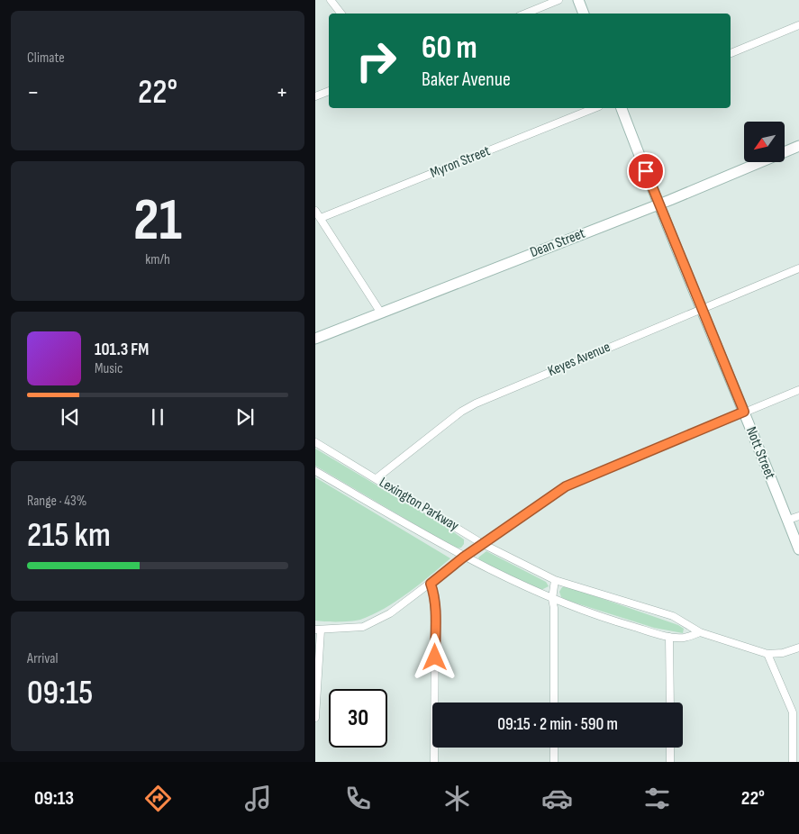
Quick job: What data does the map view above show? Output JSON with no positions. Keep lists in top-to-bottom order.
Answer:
{
  "streets": {
    "street": [
      "Myron Street",
      "Dean Street",
      "Keyes Avenue",
      "Nott Street",
      "Lexington Parkway"
    ]
  },
  "crossings": [
    ["Dean Street", "Nott Street"],
    ["Keyes Avenue", "Nott Street"],
    ["Keyes Avenue", "Lexington Parkway"]
  ],
  "north": "bottom left",
  "page": {
    "tile": [
      "Climate",
      ["21", "km/h"],
      ["Range · 43%", "215 km"],
      ["Arrival", "09:15"]
    ],
    "turn": ["60 m", "Baker Avenue"],
    "heat": ["−", "22°", "+"],
    "song": ["101.3 FM", "Music"],
    "limit": "30",
    "trip": "09:15 · 2 min · 590 m",
    "tabs": ["09:13", "22°"]
  }
}
